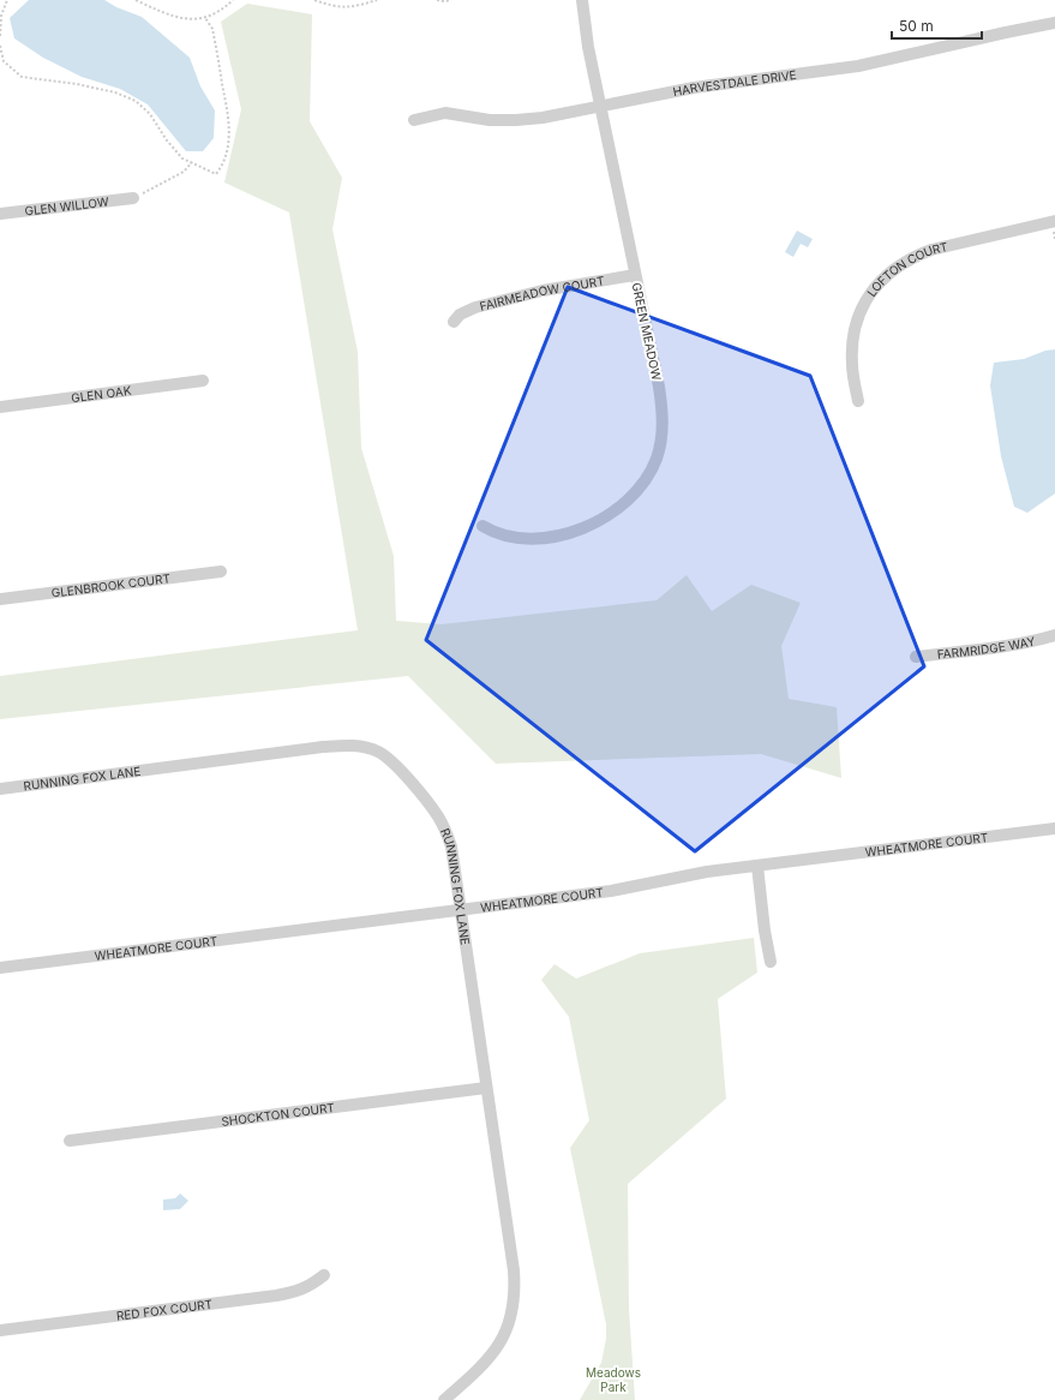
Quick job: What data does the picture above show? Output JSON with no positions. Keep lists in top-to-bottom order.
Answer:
{
  "streets": {
    "street": [
      "HARVESTDALE DRIVE",
      "GLEN WILLOW",
      "LOFTON COURT",
      "FAIRMEADOW COURT",
      "GREEN MEADOW",
      "GLEN OAK",
      "GLENBROOK COURT",
      "FARMRIDGE WAY",
      "RUNNING FOX LANE",
      "WHEATMORE COURT",
      "SHOCKTON COURT",
      "RED FOX COURT"
    ]
  },
  "crossings": [
    ["HARVESTDALE DRIVE", "GREEN MEADOW"],
    ["FAIRMEADOW COURT", "GREEN MEADOW"],
    ["RUNNING FOX LANE", "WHEATMORE COURT"],
    ["RUNNING FOX LANE", "SHOCKTON COURT"]
  ],
  "parks": ["Meadows Park"],
  "scale_bar": "50 m"
}
